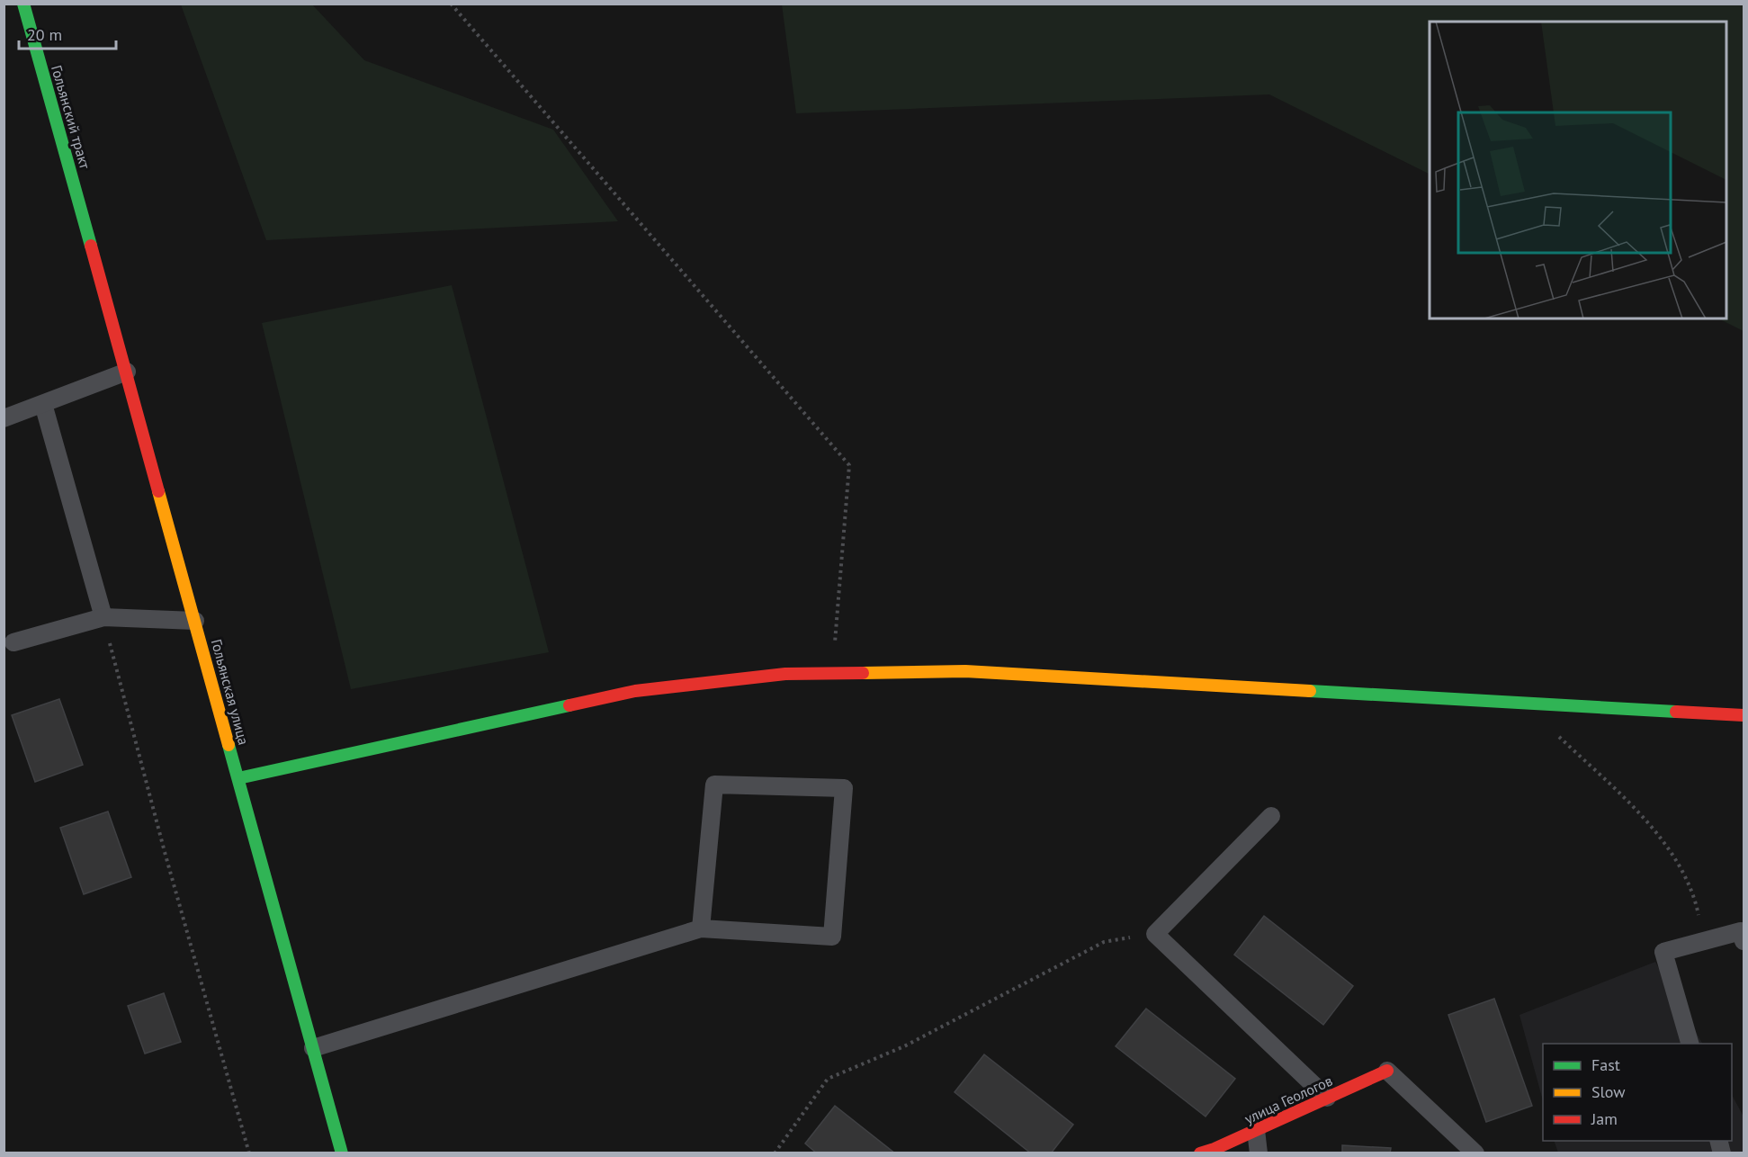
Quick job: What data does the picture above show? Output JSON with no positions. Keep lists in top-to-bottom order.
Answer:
{
  "streets": {
    "street": ["Гольянский тракт", "Гольянская улица", "улица Геологов"]
  },
  "crossings": [
    ["Гольянский тракт", "Гольянская улица"]
  ],
  "legend": ["Fast", "Slow", "Jam"],
  "scale_bar": "20 m"
}
